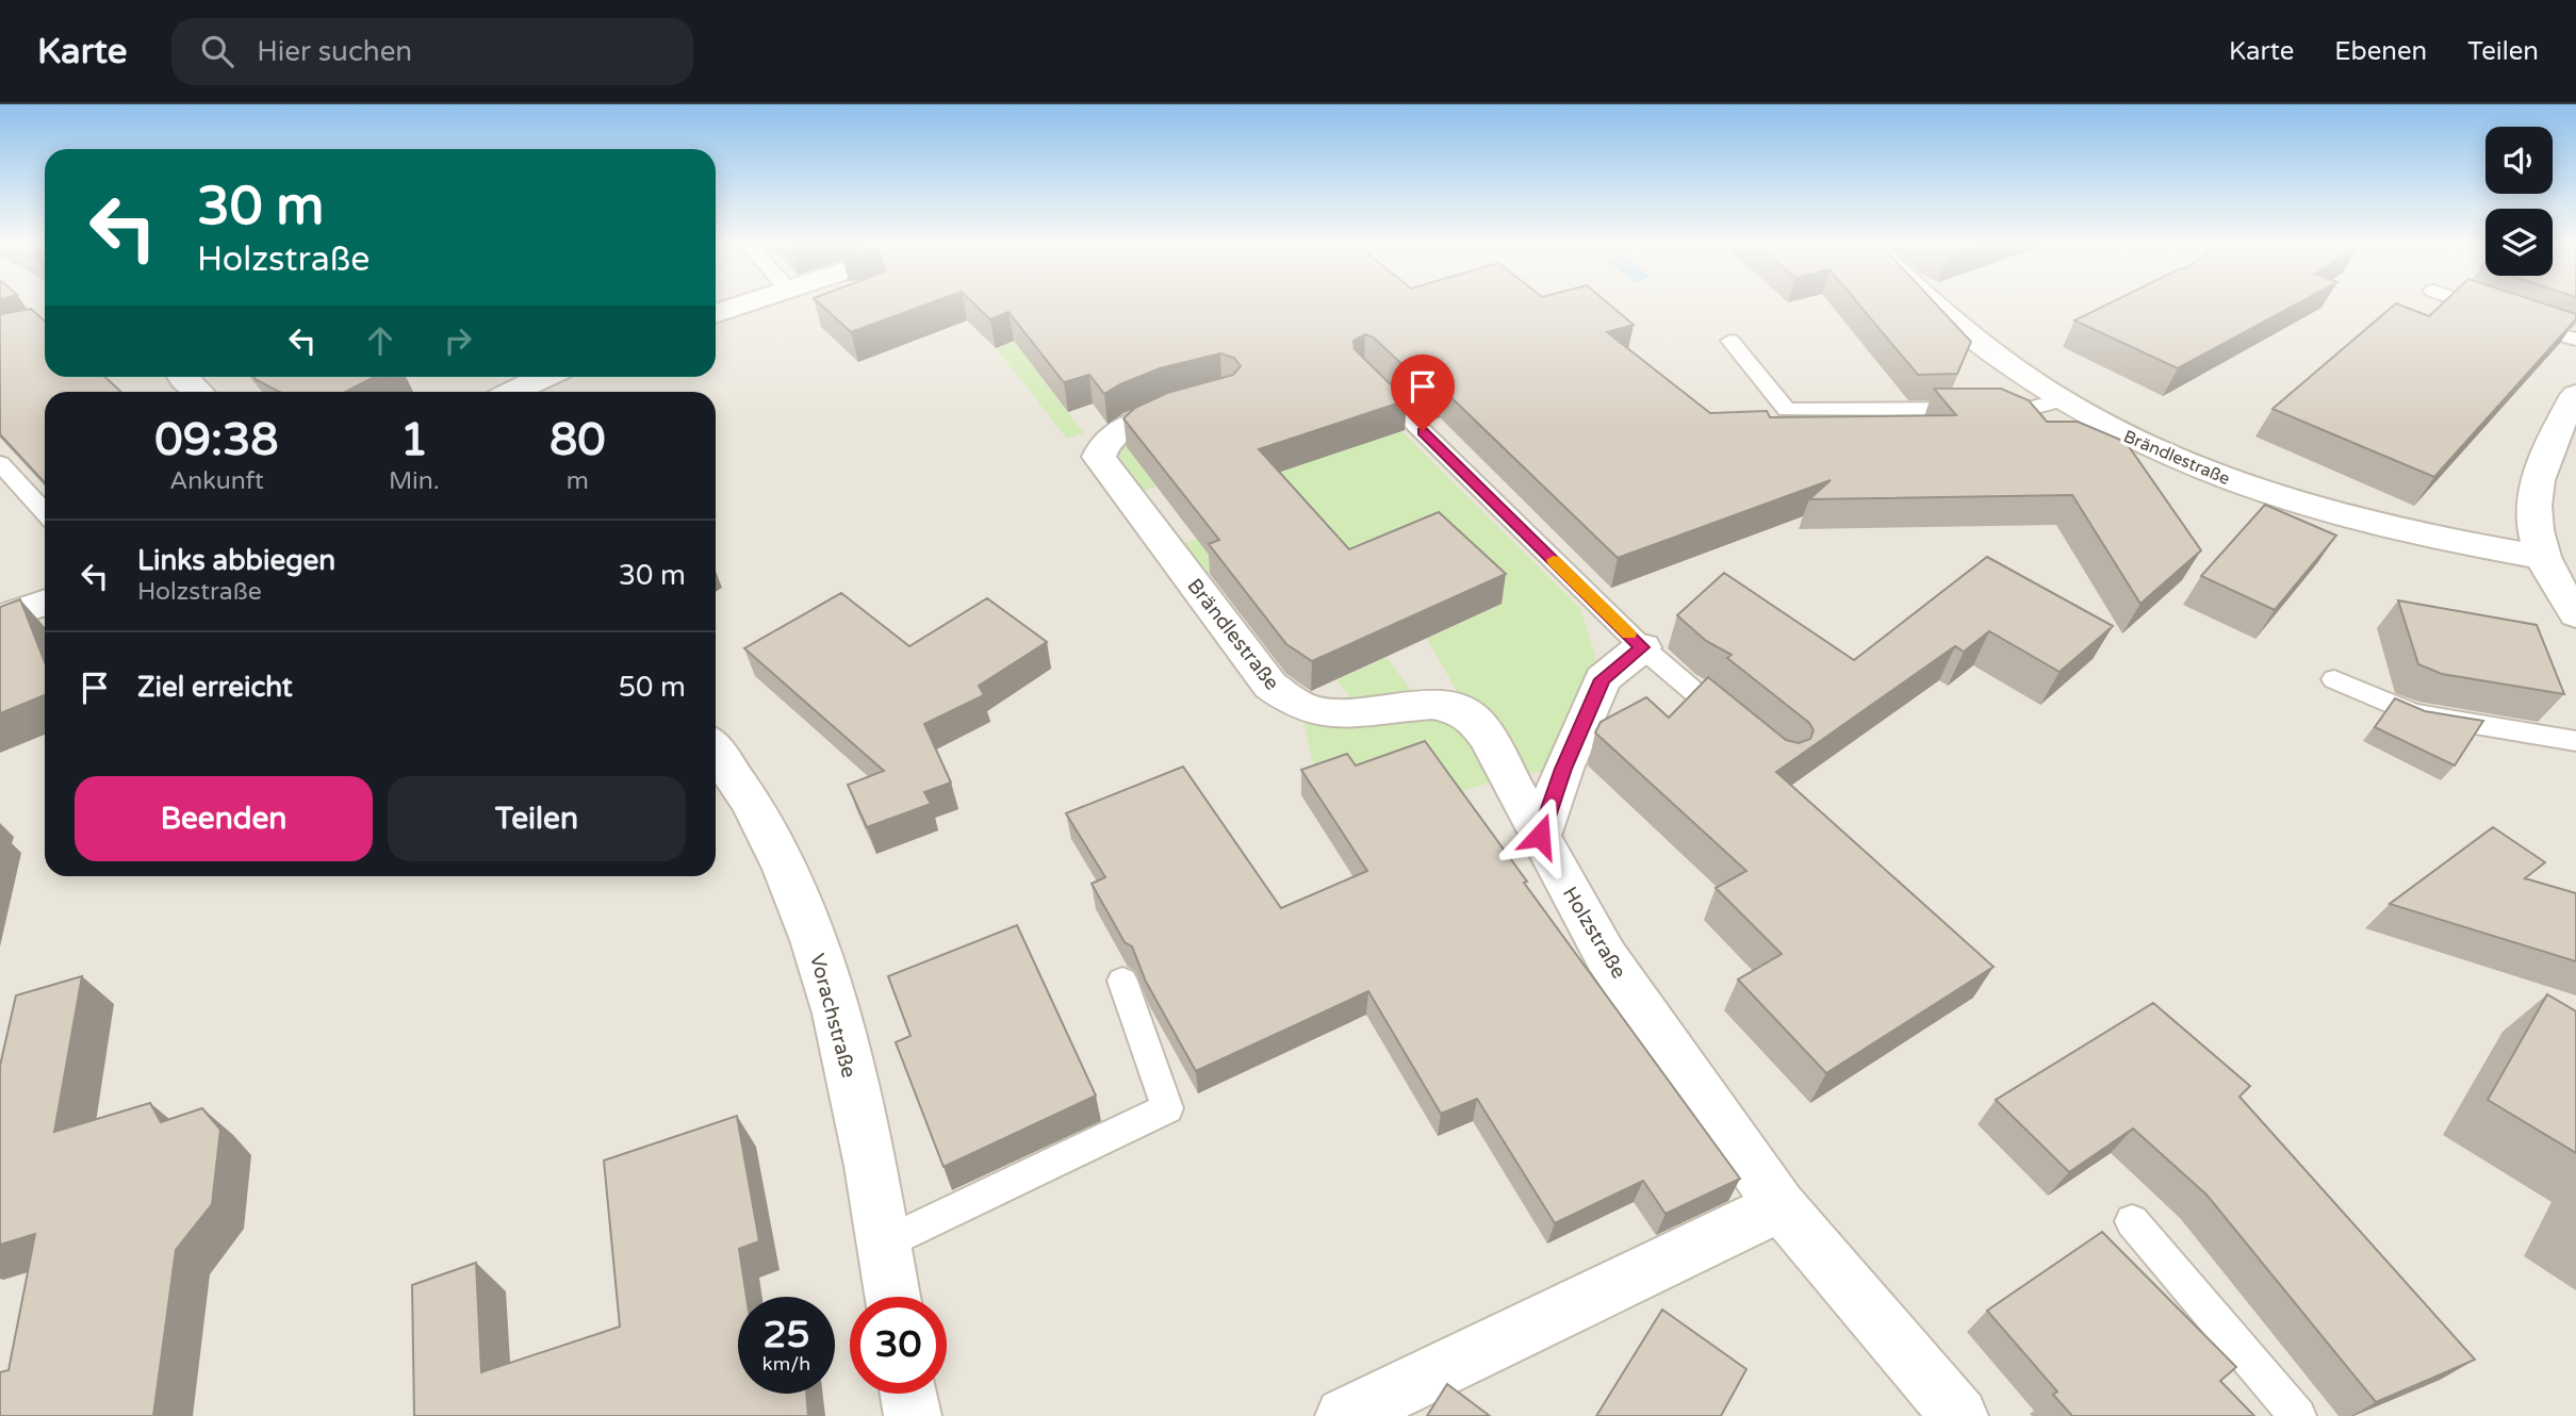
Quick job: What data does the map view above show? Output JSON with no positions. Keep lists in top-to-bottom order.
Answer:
{
  "streets": {
    "street": ["Brändlestraße", "Holzstraße", "Vorachstraße"]
  },
  "crossings": [
    ["Brändlestraße", "Holzstraße"]
  ],
  "page": {
    "header": "Karte",
    "search": "Hier suchen",
    "nav": ["Karte", "Ebenen", "Teilen"],
    "turn": ["30 m", "Holzstraße"],
    "eta": [
      "09:38",
      "Ankunft",
      "1",
      "Min.",
      "80",
      "m"
    ],
    "list": [
      {
        "name": "Links abbiegen",
        "note": "Holzstraße",
        "value": "30 m"
      },
      {
        "name": "Ziel erreicht",
        "value": "50 m"
      }
    ],
    "buttons": ["Beenden", "Teilen"],
    "speed": "25 km/h",
    "limit": "30"
  }
}
